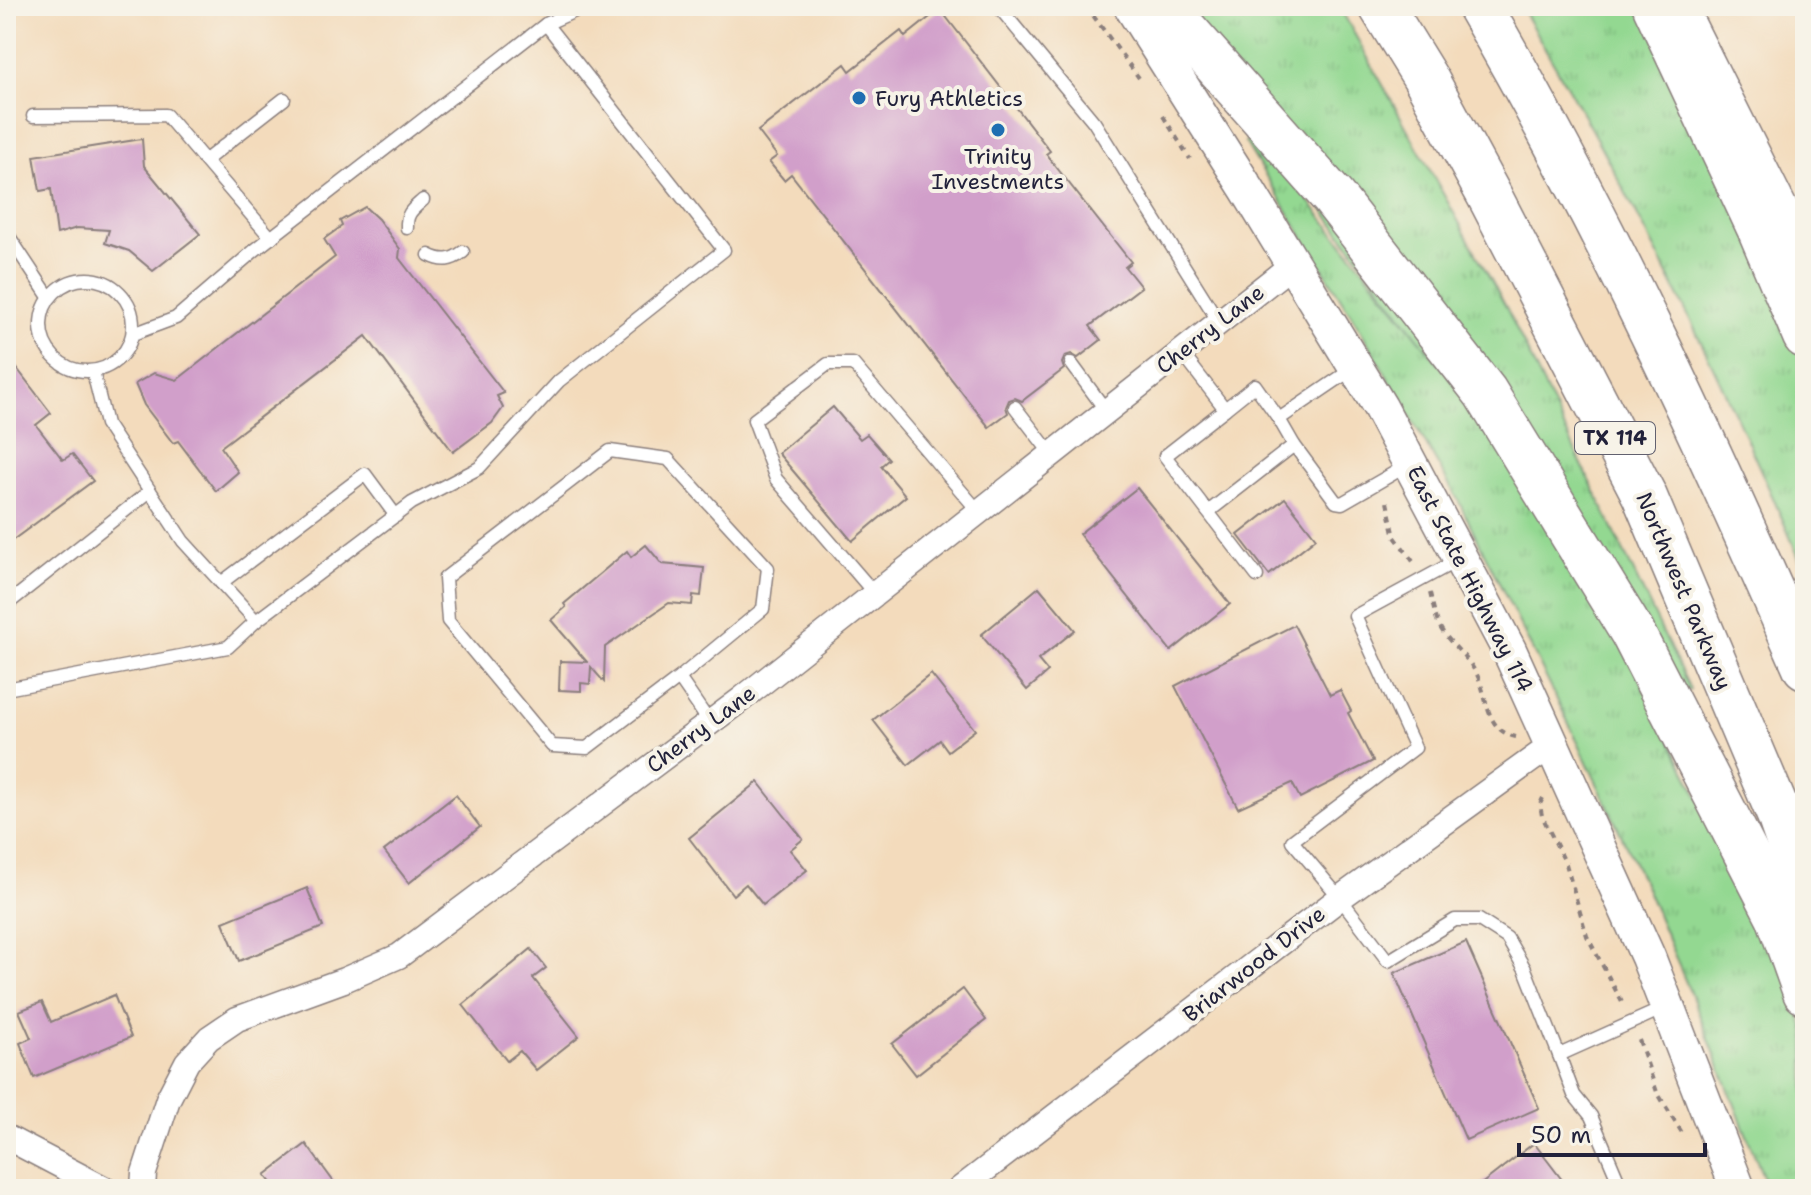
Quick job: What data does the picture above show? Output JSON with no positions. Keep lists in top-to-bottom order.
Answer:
{
  "streets": {
    "highway": ["TX 114", "Northwest Parkway"],
    "main road": ["East State Highway 114"],
    "street": ["Cherry Lane", "Briarwood Drive"]
  },
  "crossings": [
    ["Cherry Lane", "East State Highway 114"],
    ["East State Highway 114", "Briarwood Drive"]
  ],
  "places": ["Fury Athletics", "Trinity Investments"],
  "scale_bar": "50 m"
}
